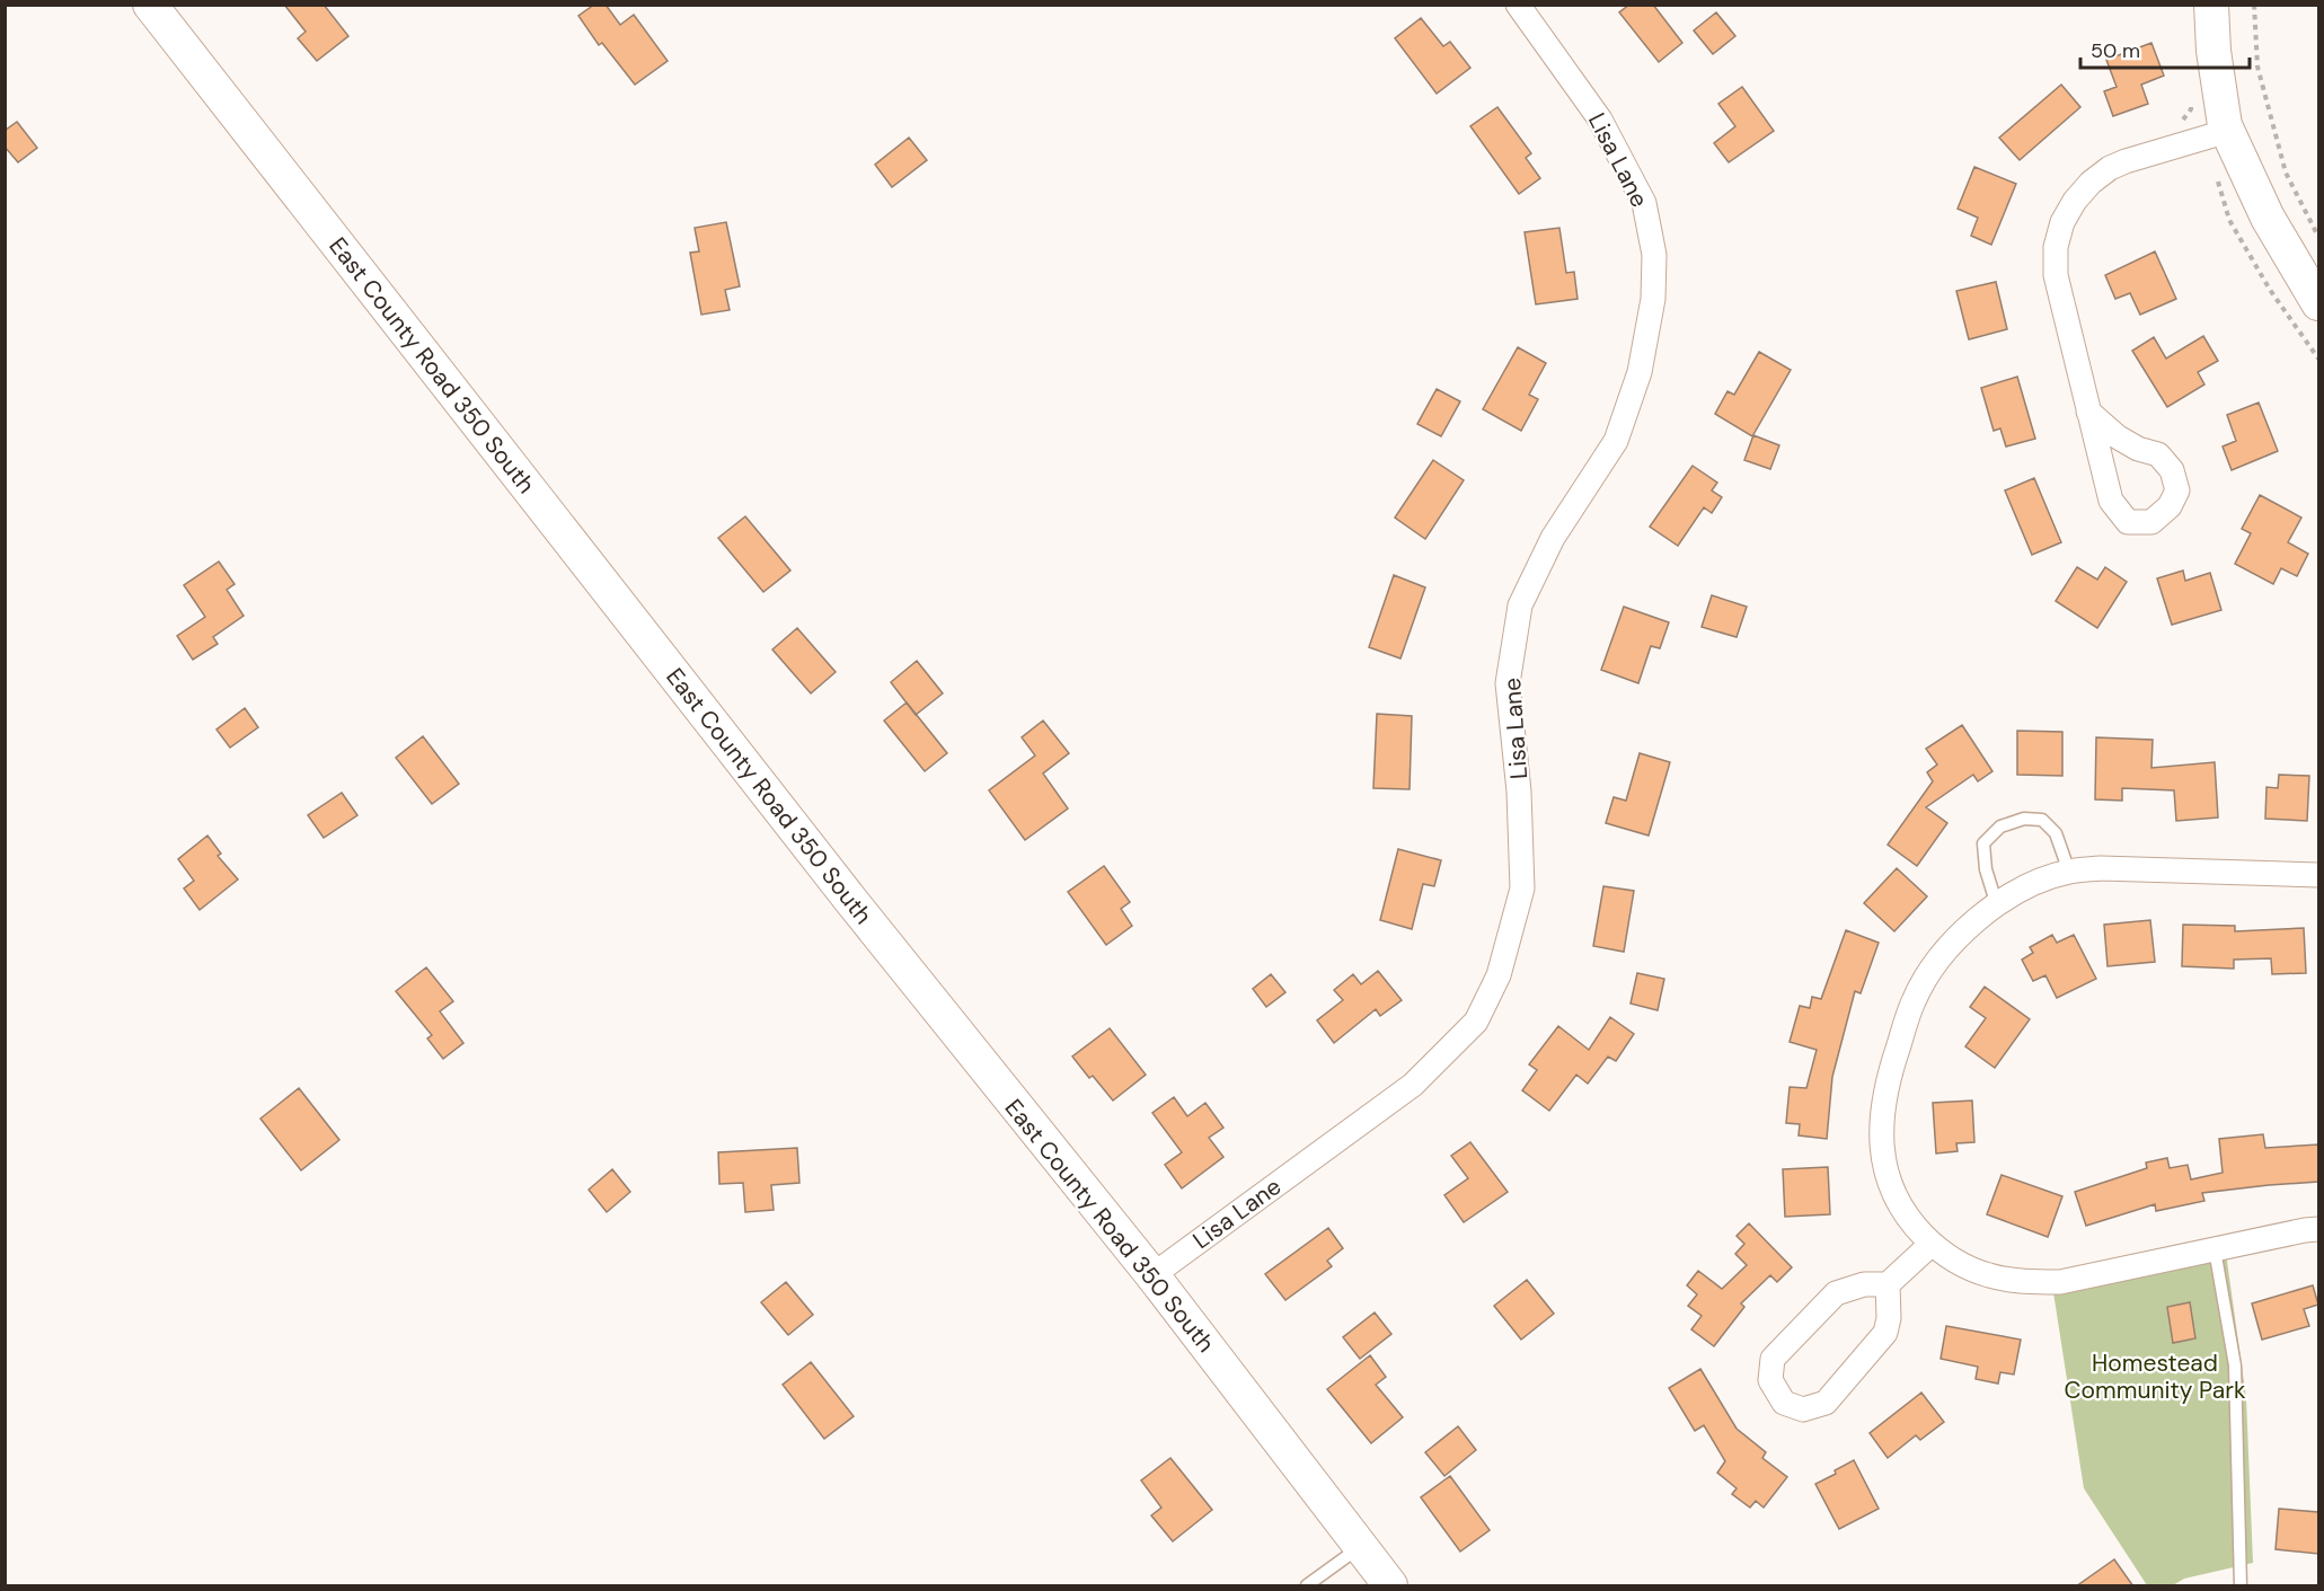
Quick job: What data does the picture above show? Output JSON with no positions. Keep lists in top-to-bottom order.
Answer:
{
  "streets": {
    "street": ["Lisa Lane", "East County Road 350 South"]
  },
  "crossings": [
    ["Lisa Lane", "East County Road 350 South"]
  ],
  "parks": ["Homestead Community Park"],
  "scale_bar": "50 m"
}
